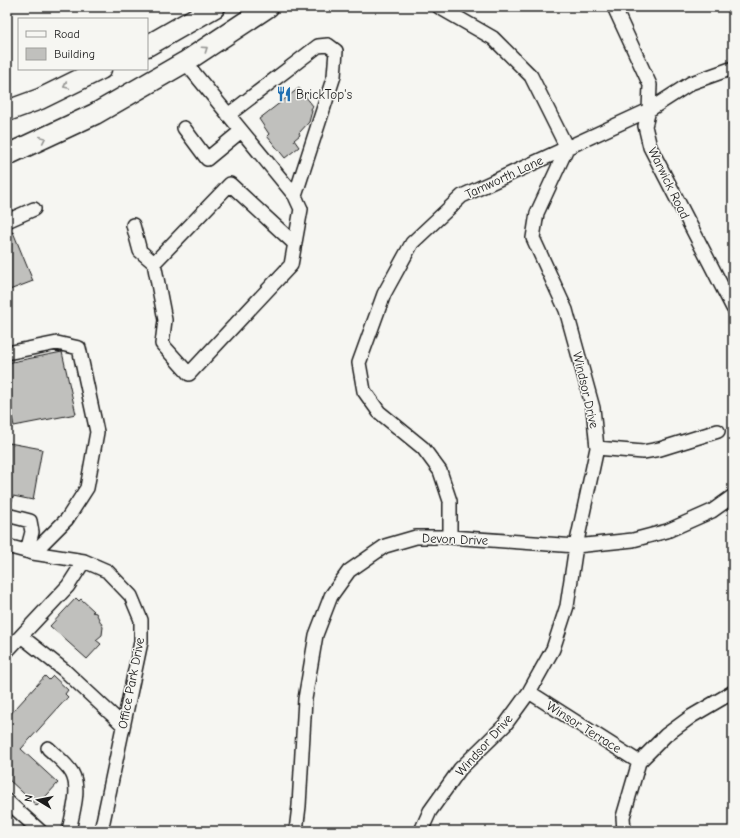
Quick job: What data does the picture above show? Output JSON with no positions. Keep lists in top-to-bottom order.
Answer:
{
  "streets": {
    "street": [
      "Tamworth Lane",
      "Warwick Road",
      "Windsor Drive",
      "Devon Drive",
      "Office Park Drive",
      "Winsor Terrace"
    ]
  },
  "crossings": [
    ["Tamworth Lane", "Windsor Drive"],
    ["Tamworth Lane", "Devon Drive"],
    ["Windsor Drive", "Devon Drive"],
    ["Windsor Drive", "Winsor Terrace"]
  ],
  "places": {
    "restaurant": ["BrickTop's"]
  },
  "legend": ["Road", "Building"],
  "north": "left"
}
